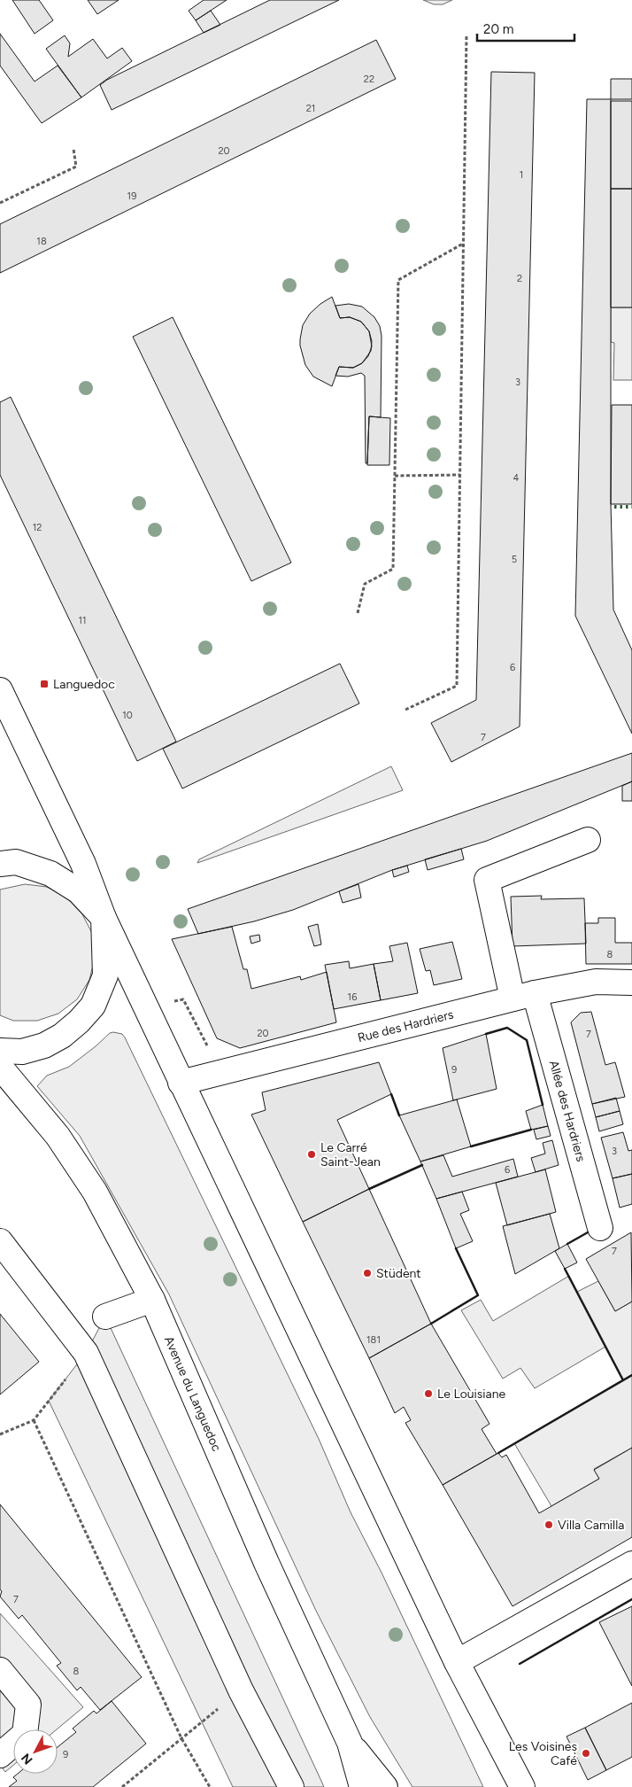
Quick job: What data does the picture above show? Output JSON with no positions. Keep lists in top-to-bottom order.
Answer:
{
  "streets": {
    "main road": ["Rue des Hardriers", "Allée des Hardriers", "Avenue du Languedoc"]
  },
  "crossings": [
    ["Rue des Hardriers", "Allée des Hardriers"]
  ],
  "places": {
    "transit": ["Languedoc"],
    "other": [
      "Le Carré Saint-Jean",
      "Stüdent",
      "Le Louisiane",
      "Villa Camilla",
      "Les Voisines Café"
    ]
  },
  "house_numbers": [
    "22",
    "21",
    "20",
    "1",
    "19",
    "18",
    "2",
    "3",
    "4",
    "12",
    "5",
    "11",
    "6",
    "10",
    "7",
    "8",
    "16",
    "20",
    "7",
    "9",
    "3",
    "6",
    "7",
    "181",
    "7",
    "8",
    "9"
  ],
  "scale_bar": "20 m",
  "north": "bottom left"
}
